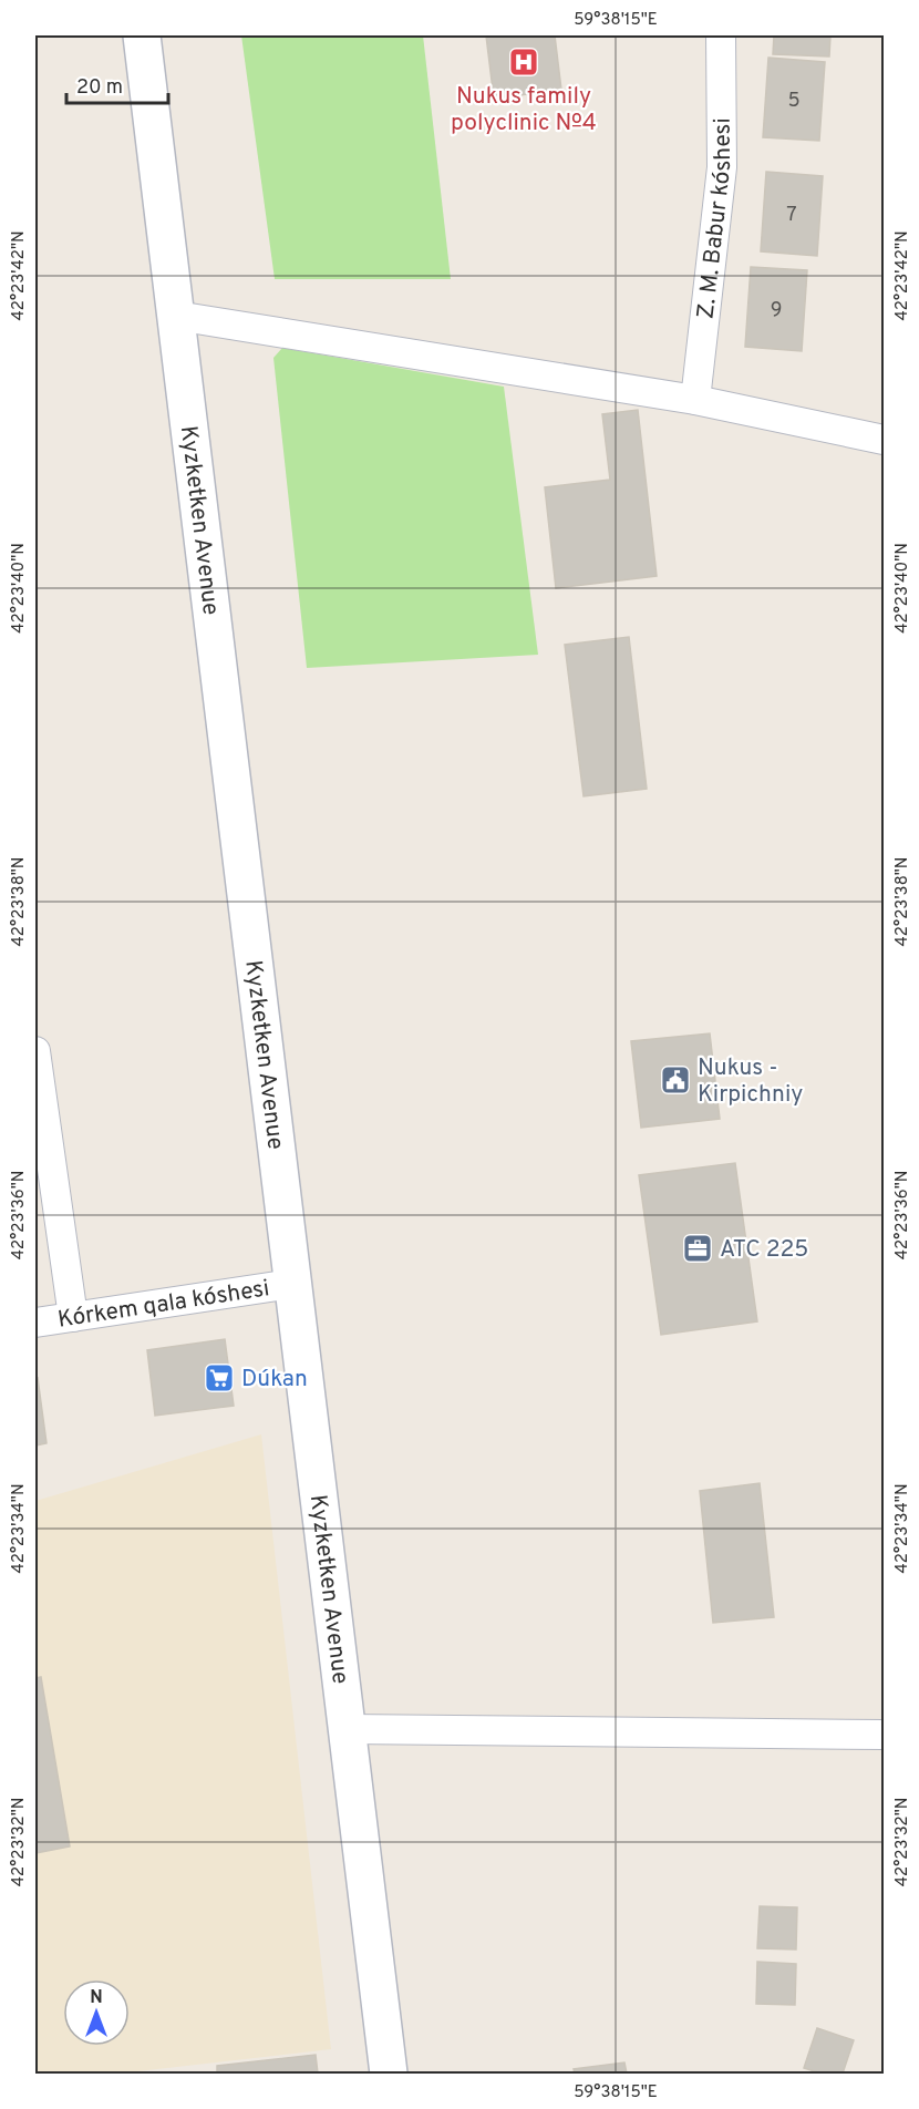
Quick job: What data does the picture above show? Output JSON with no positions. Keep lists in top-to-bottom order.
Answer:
{
  "streets": {
    "street": ["Z. M. Babur kóshesi", "Kyzketken Avenue", "Kórkem qala kóshesi"]
  },
  "crossings": [
    ["Kyzketken Avenue", "Kórkem qala kóshesi"]
  ],
  "places": {
    "hospital": ["Nukus family polyclinic №4"],
    "public building": ["Nukus - Kirpichniy"],
    "office": ["АТС 225"],
    "supermarket": ["Dúkan"]
  },
  "house_numbers": ["5", "7", "9"],
  "scale_bar": "20 m",
  "north": "top",
  "coordinates": [
    "59°38'15\"E",
    "42°23'42\"N",
    "42°23'40\"N",
    "42°23'38\"N",
    "42°23'36\"N",
    "42°23'34\"N",
    "42°23'32\"N"
  ]
}
